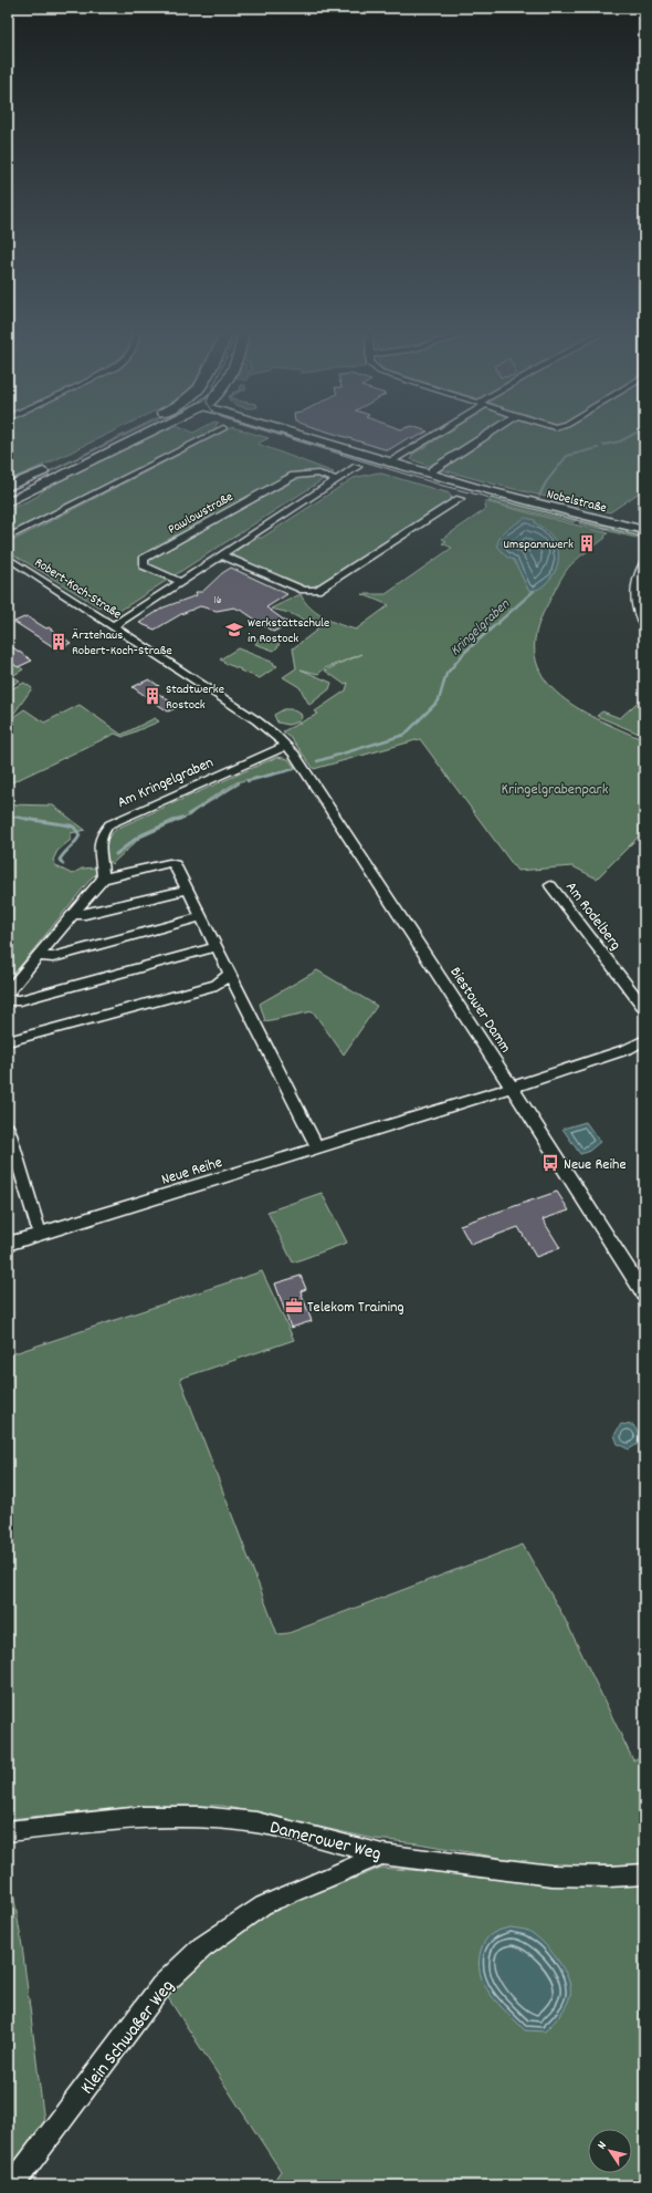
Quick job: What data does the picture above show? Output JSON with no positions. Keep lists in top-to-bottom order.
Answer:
{
  "streets": {
    "main road": ["Nobelstraße"],
    "street": [
      "Pawlowstraße",
      "Robert-Koch-Straße",
      "Am Kringelgraben",
      "Am Rodelberg",
      "Biestower Damm",
      "Neue Reihe",
      "Damerower Weg",
      "Klein Schwaßer Weg"
    ]
  },
  "crossings": [
    ["Robert-Koch-Straße", "Am Kringelgraben"],
    ["Robert-Koch-Straße", "Biestower Damm"],
    ["Am Kringelgraben", "Biestower Damm"],
    ["Biestower Damm", "Neue Reihe"],
    ["Damerower Weg", "Klein Schwaßer Weg"]
  ],
  "water": ["Kringelgraben"],
  "parks": ["Kringelgrabenpark"],
  "places": {
    "building": ["Umspannwerk", "Ärztehaus Robert-Koch-Straße", "Stadtwerke Rostock"],
    "school or university": ["Werkstattschule in Rostock"],
    "bus stop": ["Neue Reihe"],
    "office": ["Telekom Training"]
  },
  "house_numbers": ["16"],
  "north": "top left"
}
